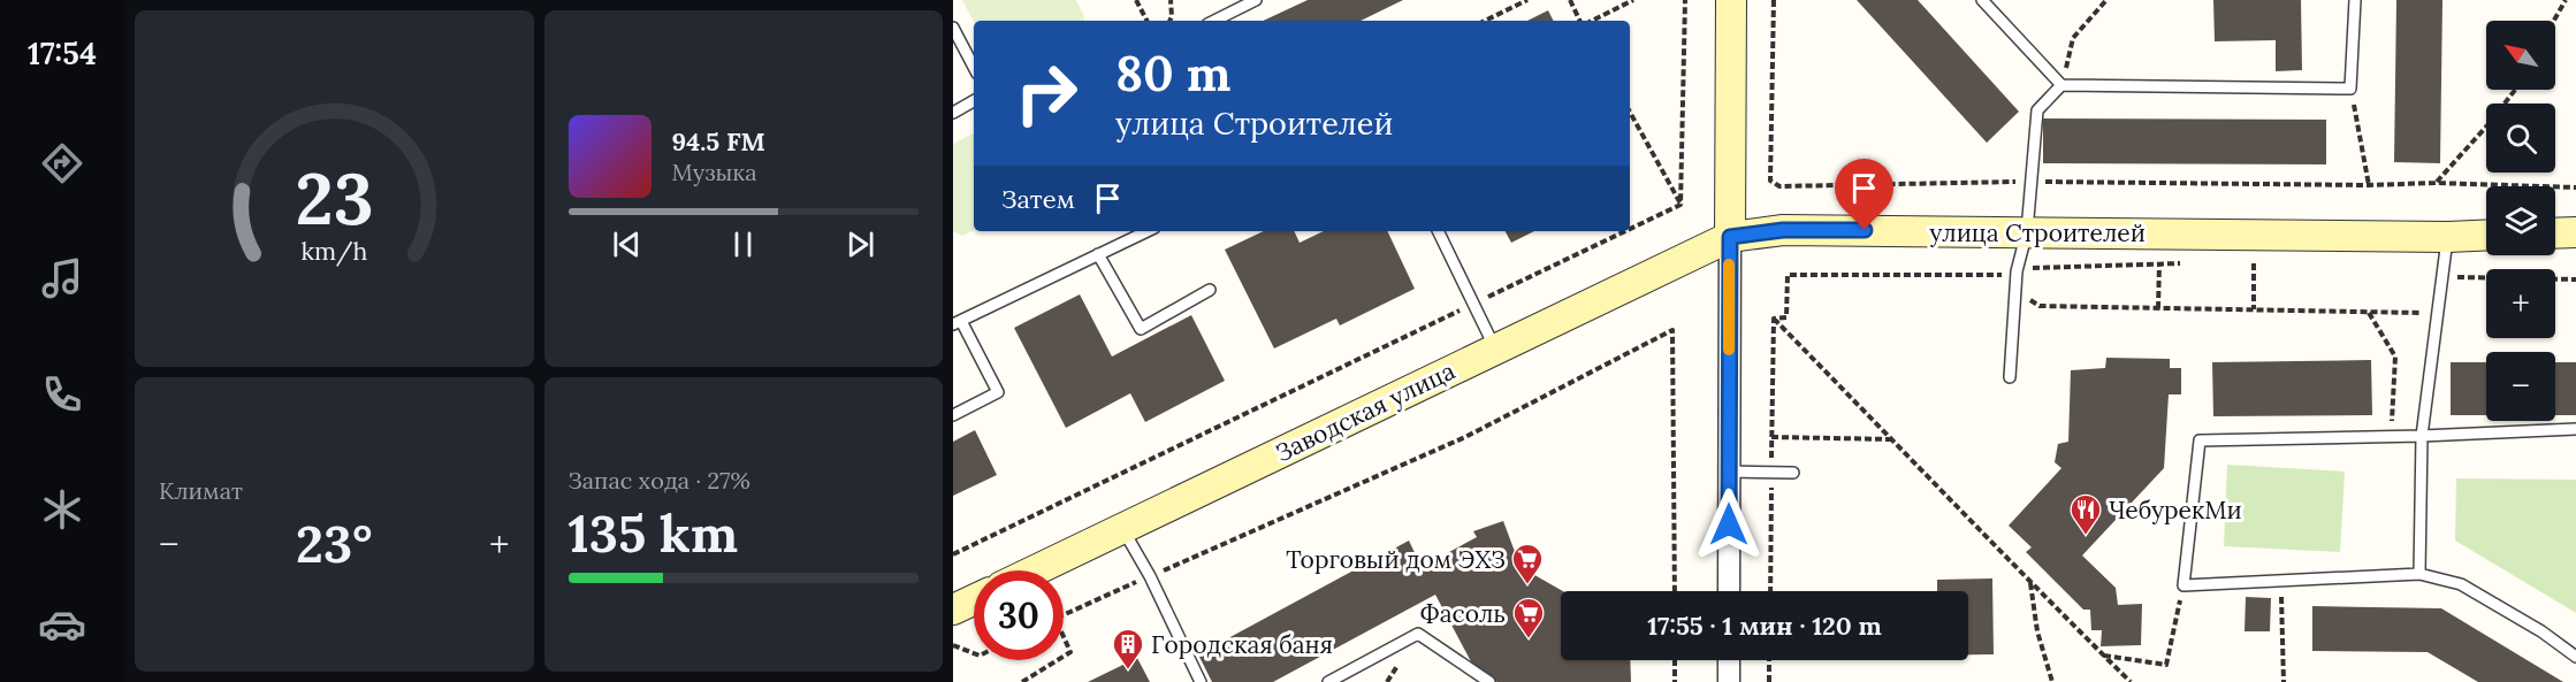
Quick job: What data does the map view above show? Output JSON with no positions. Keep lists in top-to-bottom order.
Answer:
{
  "streets": {
    "street": ["улица Строителей", "Заводская улица"]
  },
  "crossings": [
    ["улица Строителей", "Заводская улица"]
  ],
  "places": {
    "restaurant": ["ЧебурекМи"],
    "supermarket": ["Торговый дом ЭХЗ", "Фасоль"],
    "building": ["Городская баня"]
  },
  "north": "top left",
  "page": {
    "tabs": "17:54",
    "map_buttons": ["+", "−"],
    "turn": ["80 m", "улица Строителей"],
    "song": ["94.5 FM", "Музыка"],
    "then": "Затем",
    "tile": [
      "Климат",
      ["Запас хода · 27%", "135 km"]
    ],
    "heat": ["−", "23°", "+"],
    "limit": "30",
    "trip": "17:55 · 1 мин · 120 m",
    "gauge": ["23", "km/h"]
  }
}
